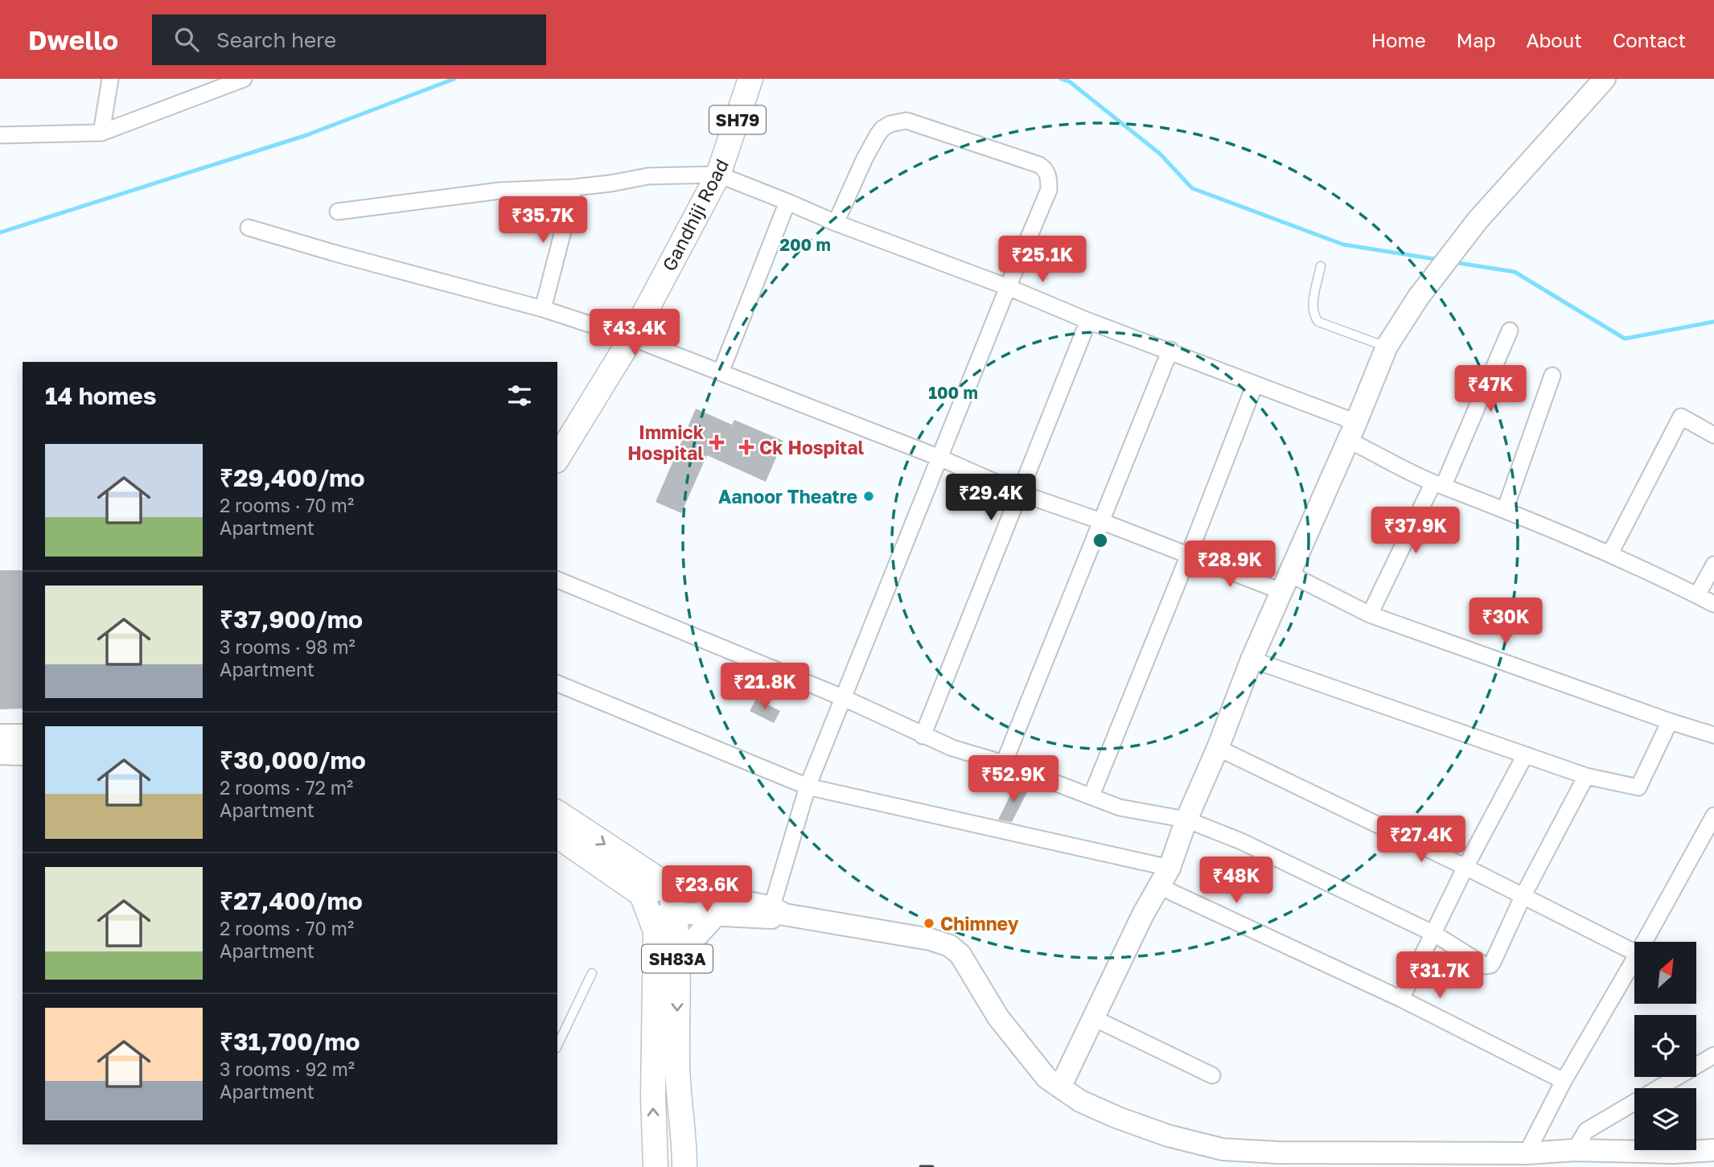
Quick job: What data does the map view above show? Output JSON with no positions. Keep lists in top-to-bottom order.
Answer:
{
  "streets": {
    "main road": ["SH79", "Gandhiji Road", "SH83A"]
  },
  "places": {
    "health": ["Immick Hospital", "Ck Hospital"],
    "other": ["Aanoor Theatre", "Chimney"]
  },
  "north": "top right",
  "page": {
    "header": "Dwello",
    "search": "Search here",
    "nav": [
      "Home",
      "Map",
      "About",
      "Contact"
    ],
    "price": [
      "₹35.7K",
      "₹25.1K",
      "₹43.4K",
      "₹47K",
      "₹29.4K",
      "₹37.9K",
      "₹28.9K",
      "₹30K",
      "₹21.8K",
      "₹52.9K",
      "₹27.4K",
      "₹48K",
      "₹23.6K",
      "₹31.7K"
    ],
    "heading": "14 homes",
    "list": [
      {
        "name": "₹29,400/mo",
        "note": "2 rooms · 70 m² · Apartment"
      },
      {
        "name": "₹37,900/mo",
        "note": "3 rooms · 98 m² · Apartment"
      },
      {
        "name": "₹30,000/mo",
        "note": "2 rooms · 72 m² · Apartment"
      },
      {
        "name": "₹27,400/mo",
        "note": "2 rooms · 70 m² · Apartment"
      },
      {
        "name": "₹31,700/mo",
        "note": "3 rooms · 92 m² · Apartment"
      }
    ]
  },
  "rings": ["200 m", "100 m"]
}
